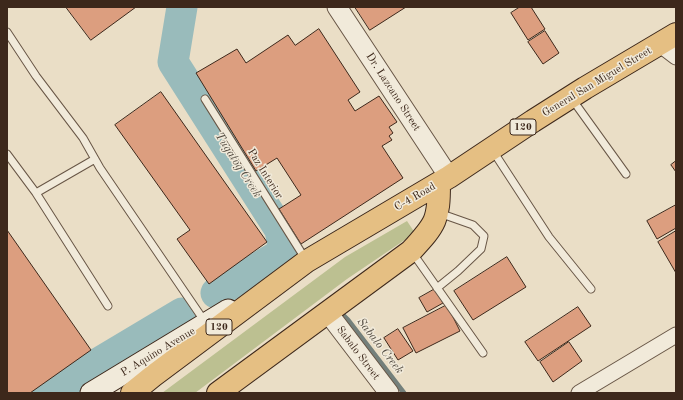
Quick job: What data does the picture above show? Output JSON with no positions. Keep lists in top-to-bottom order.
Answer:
{
  "streets": {
    "highway": ["General San Miguel Street", "120", "C-4 Road"],
    "main road": ["P. Aquino Avenue"],
    "street": ["Dr. Lazcano Street", "Sabalo Street"],
    "lane": ["Paz Interior"]
  },
  "crossings": [
    ["General San Miguel Street", "Dr. Lazcano Street"],
    ["General San Miguel Street", "C-4 Road"],
    ["Dr. Lazcano Street", "C-4 Road"],
    ["Paz Interior", "C-4 Road"],
    ["Paz Interior", "P. Aquino Avenue"],
    ["C-4 Road", "P. Aquino Avenue"],
    ["C-4 Road", "Sabalo Street"]
  ],
  "water": ["Tugatog Creek", "Sabalo Creek"]
}
